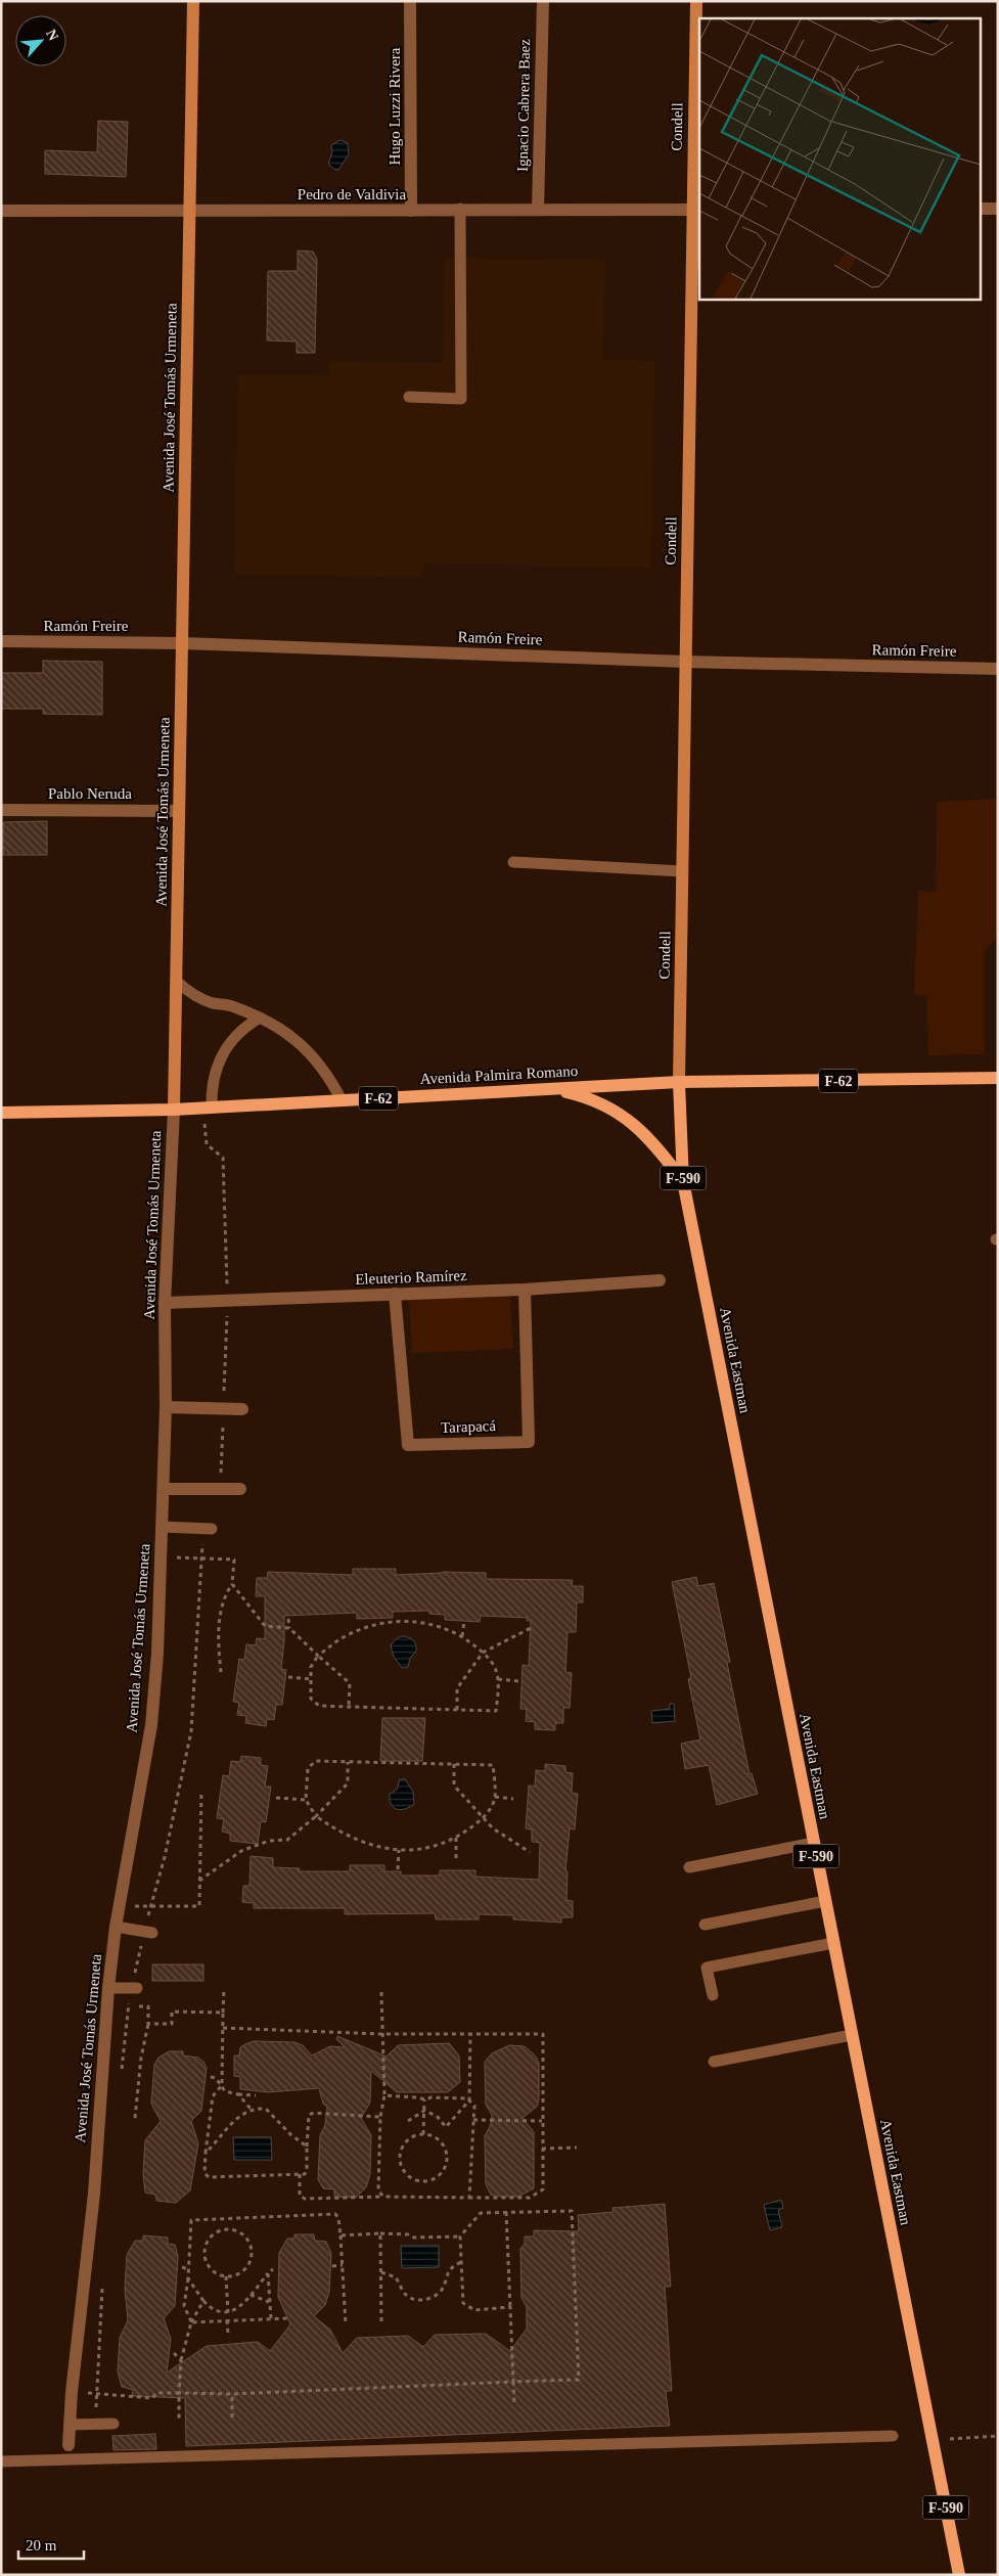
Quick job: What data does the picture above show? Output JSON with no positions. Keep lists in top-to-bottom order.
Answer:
{
  "streets": {
    "main road": [
      "Avenida Palmira Romano",
      "F-62",
      "F-590",
      "Avenida Eastman"
    ],
    "street": [
      "Ignacio Cabrera Baez",
      "Hugo Luzzi Rivera",
      "Condell",
      "Pedro de Valdivia",
      "Avenida José Tomás Urmeneta",
      "Ramón Freire",
      "Pablo Neruda",
      "Eleuterio Ramírez",
      "Tarapacá"
    ]
  },
  "crossings": [
    ["Ignacio Cabrera Baez", "Pedro de Valdivia"],
    ["Hugo Luzzi Rivera", "Pedro de Valdivia"],
    ["Condell", "Pedro de Valdivia"],
    ["Condell", "Ramón Freire"],
    ["Condell", "Avenida Palmira Romano"],
    ["Condell", "Avenida Eastman"],
    ["Pedro de Valdivia", "Avenida José Tomás Urmeneta"],
    ["Avenida José Tomás Urmeneta", "Ramón Freire"],
    ["Avenida José Tomás Urmeneta", "Pablo Neruda"],
    ["Avenida José Tomás Urmeneta", "Avenida Palmira Romano"],
    ["Avenida José Tomás Urmeneta", "Eleuterio Ramírez"],
    ["Avenida Palmira Romano", "Avenida Eastman"],
    ["Eleuterio Ramírez", "Tarapacá"]
  ],
  "scale_bar": "20 m",
  "north": "top right"
}
